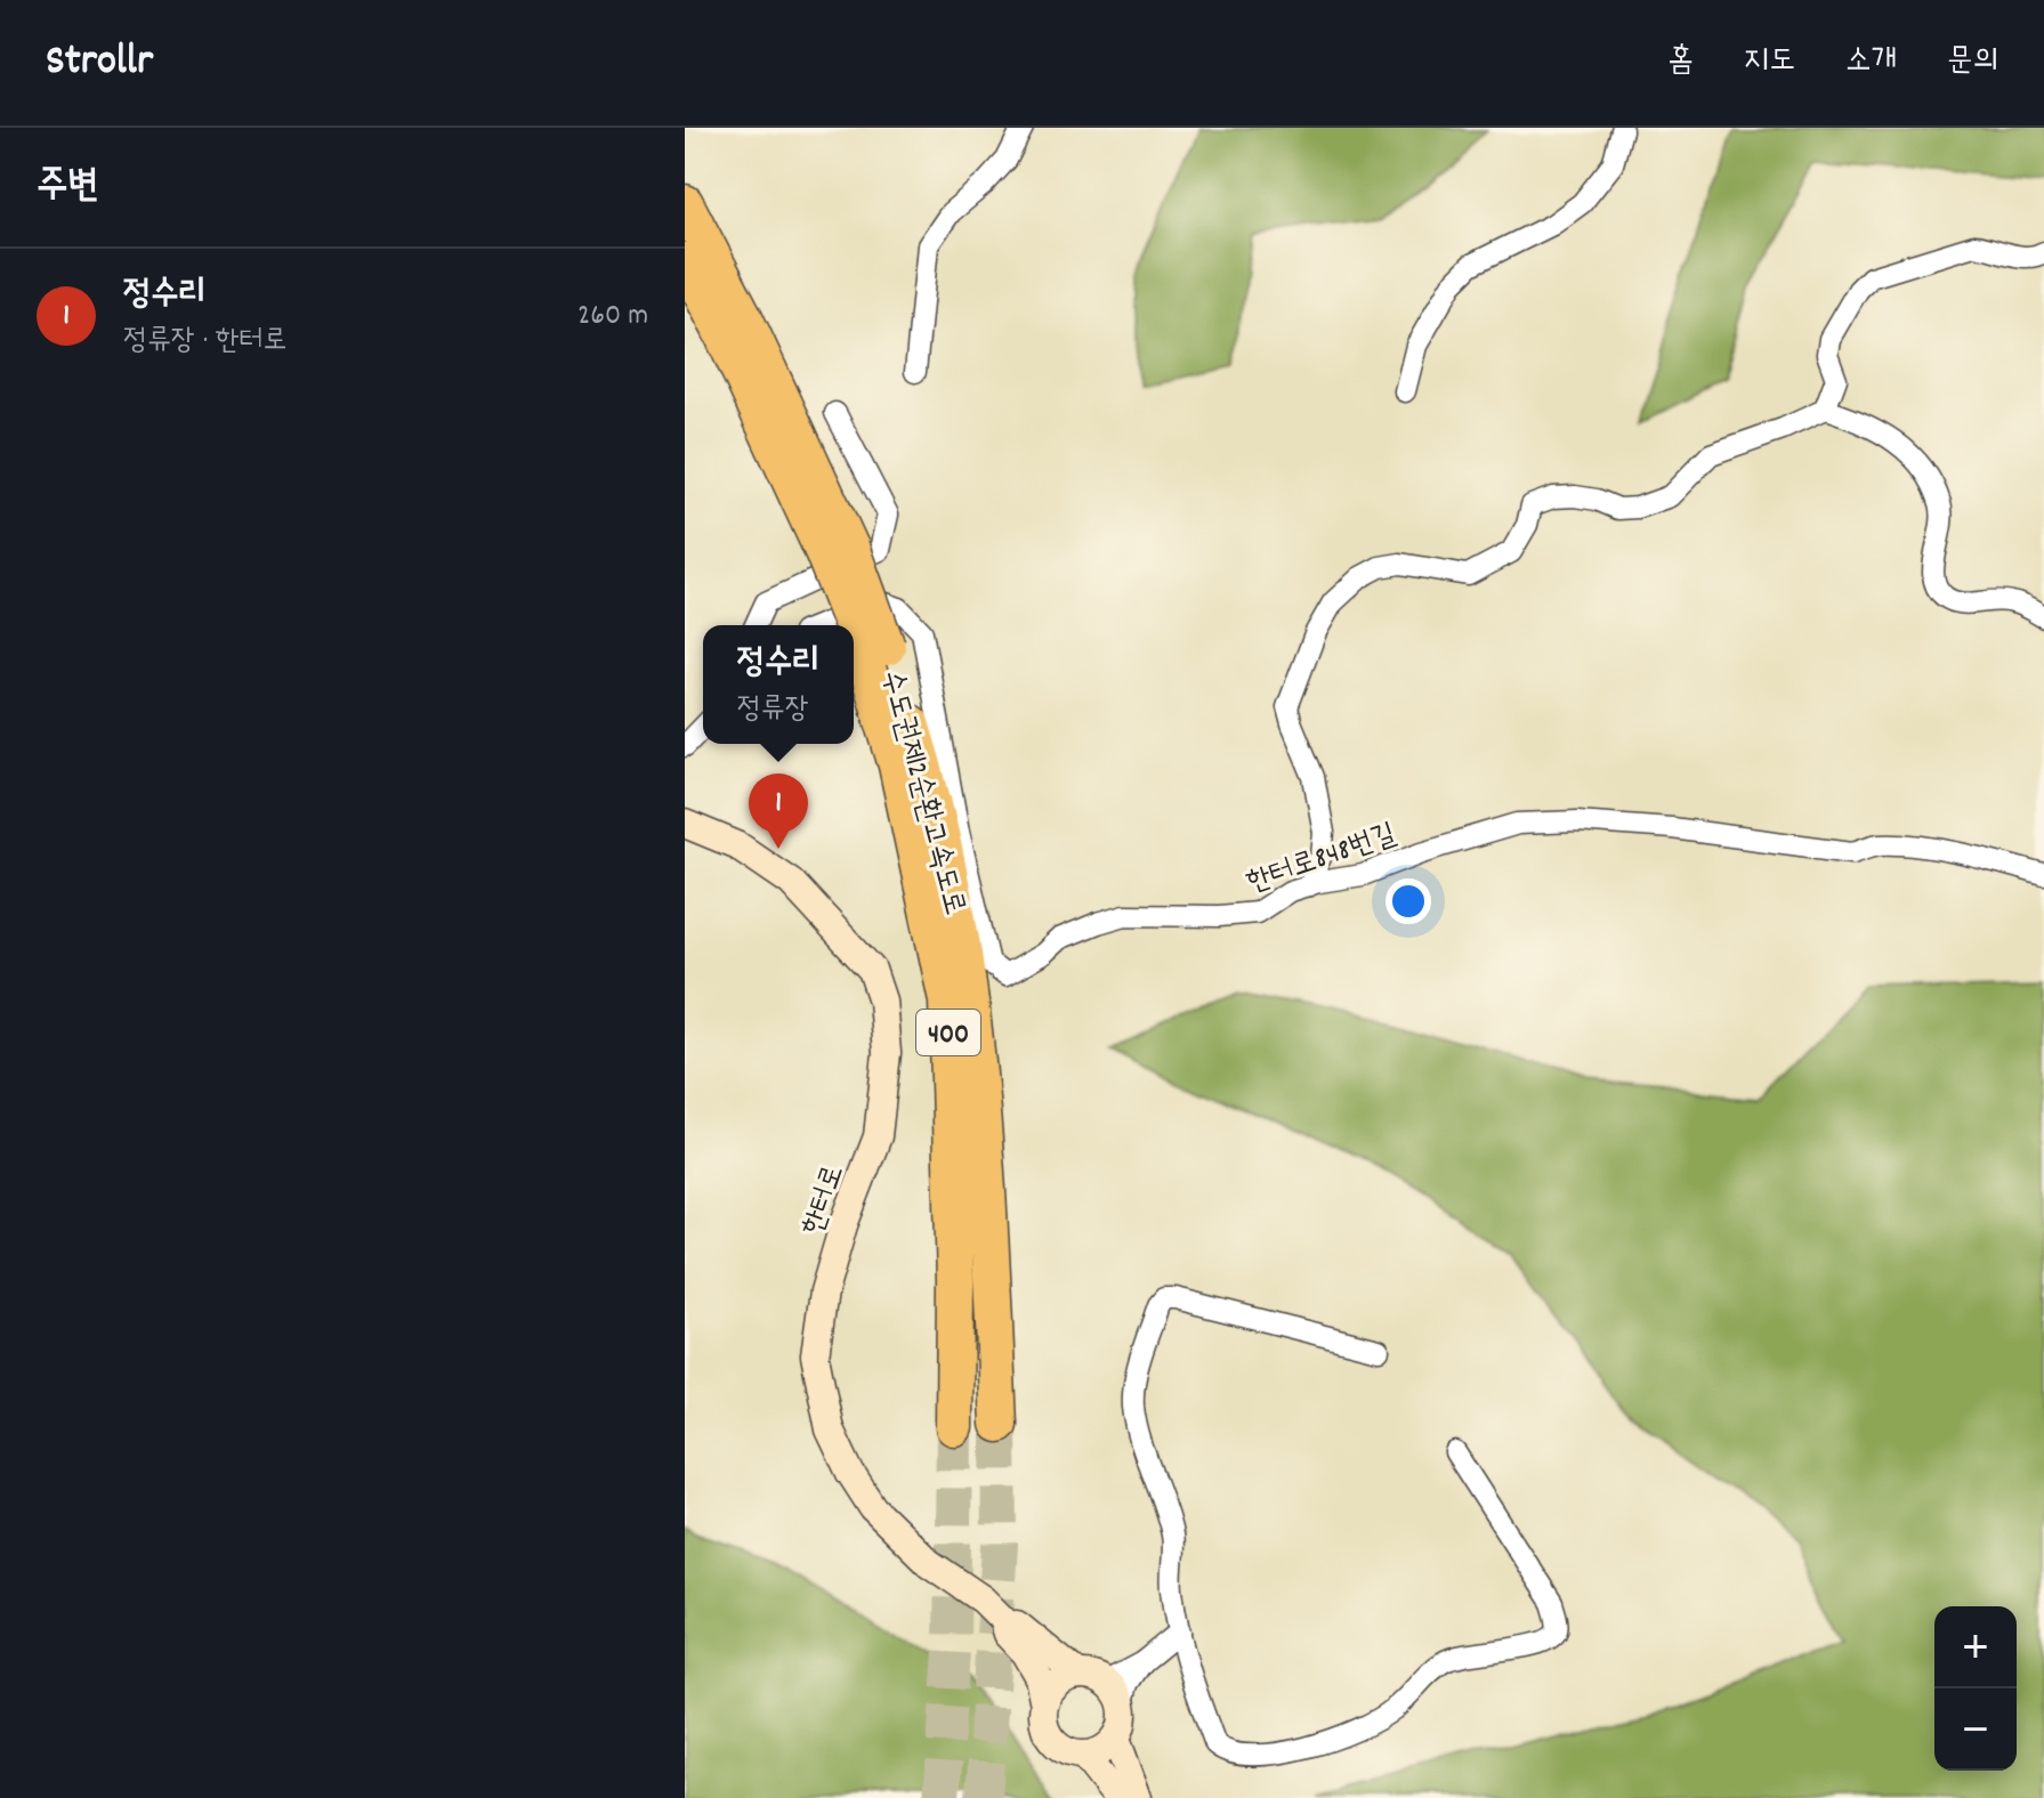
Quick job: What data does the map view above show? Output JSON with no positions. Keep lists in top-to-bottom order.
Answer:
{
  "streets": {
    "highway": ["수도권제2순환고속도로", "400"],
    "main road": ["한터로"],
    "street": ["한터로848번길"]
  },
  "page": {
    "header": "Strollr",
    "nav": [
      "홈",
      "지도",
      "소개",
      "문의"
    ],
    "heading": "주변",
    "list": [
      {
        "mark": "1",
        "name": "정수리",
        "note": "정류장 · 한터로",
        "value": "260 m"
      }
    ],
    "popup": ["정수리", "정류장"],
    "pins": "1",
    "map_buttons": ["+", "−"]
  }
}
